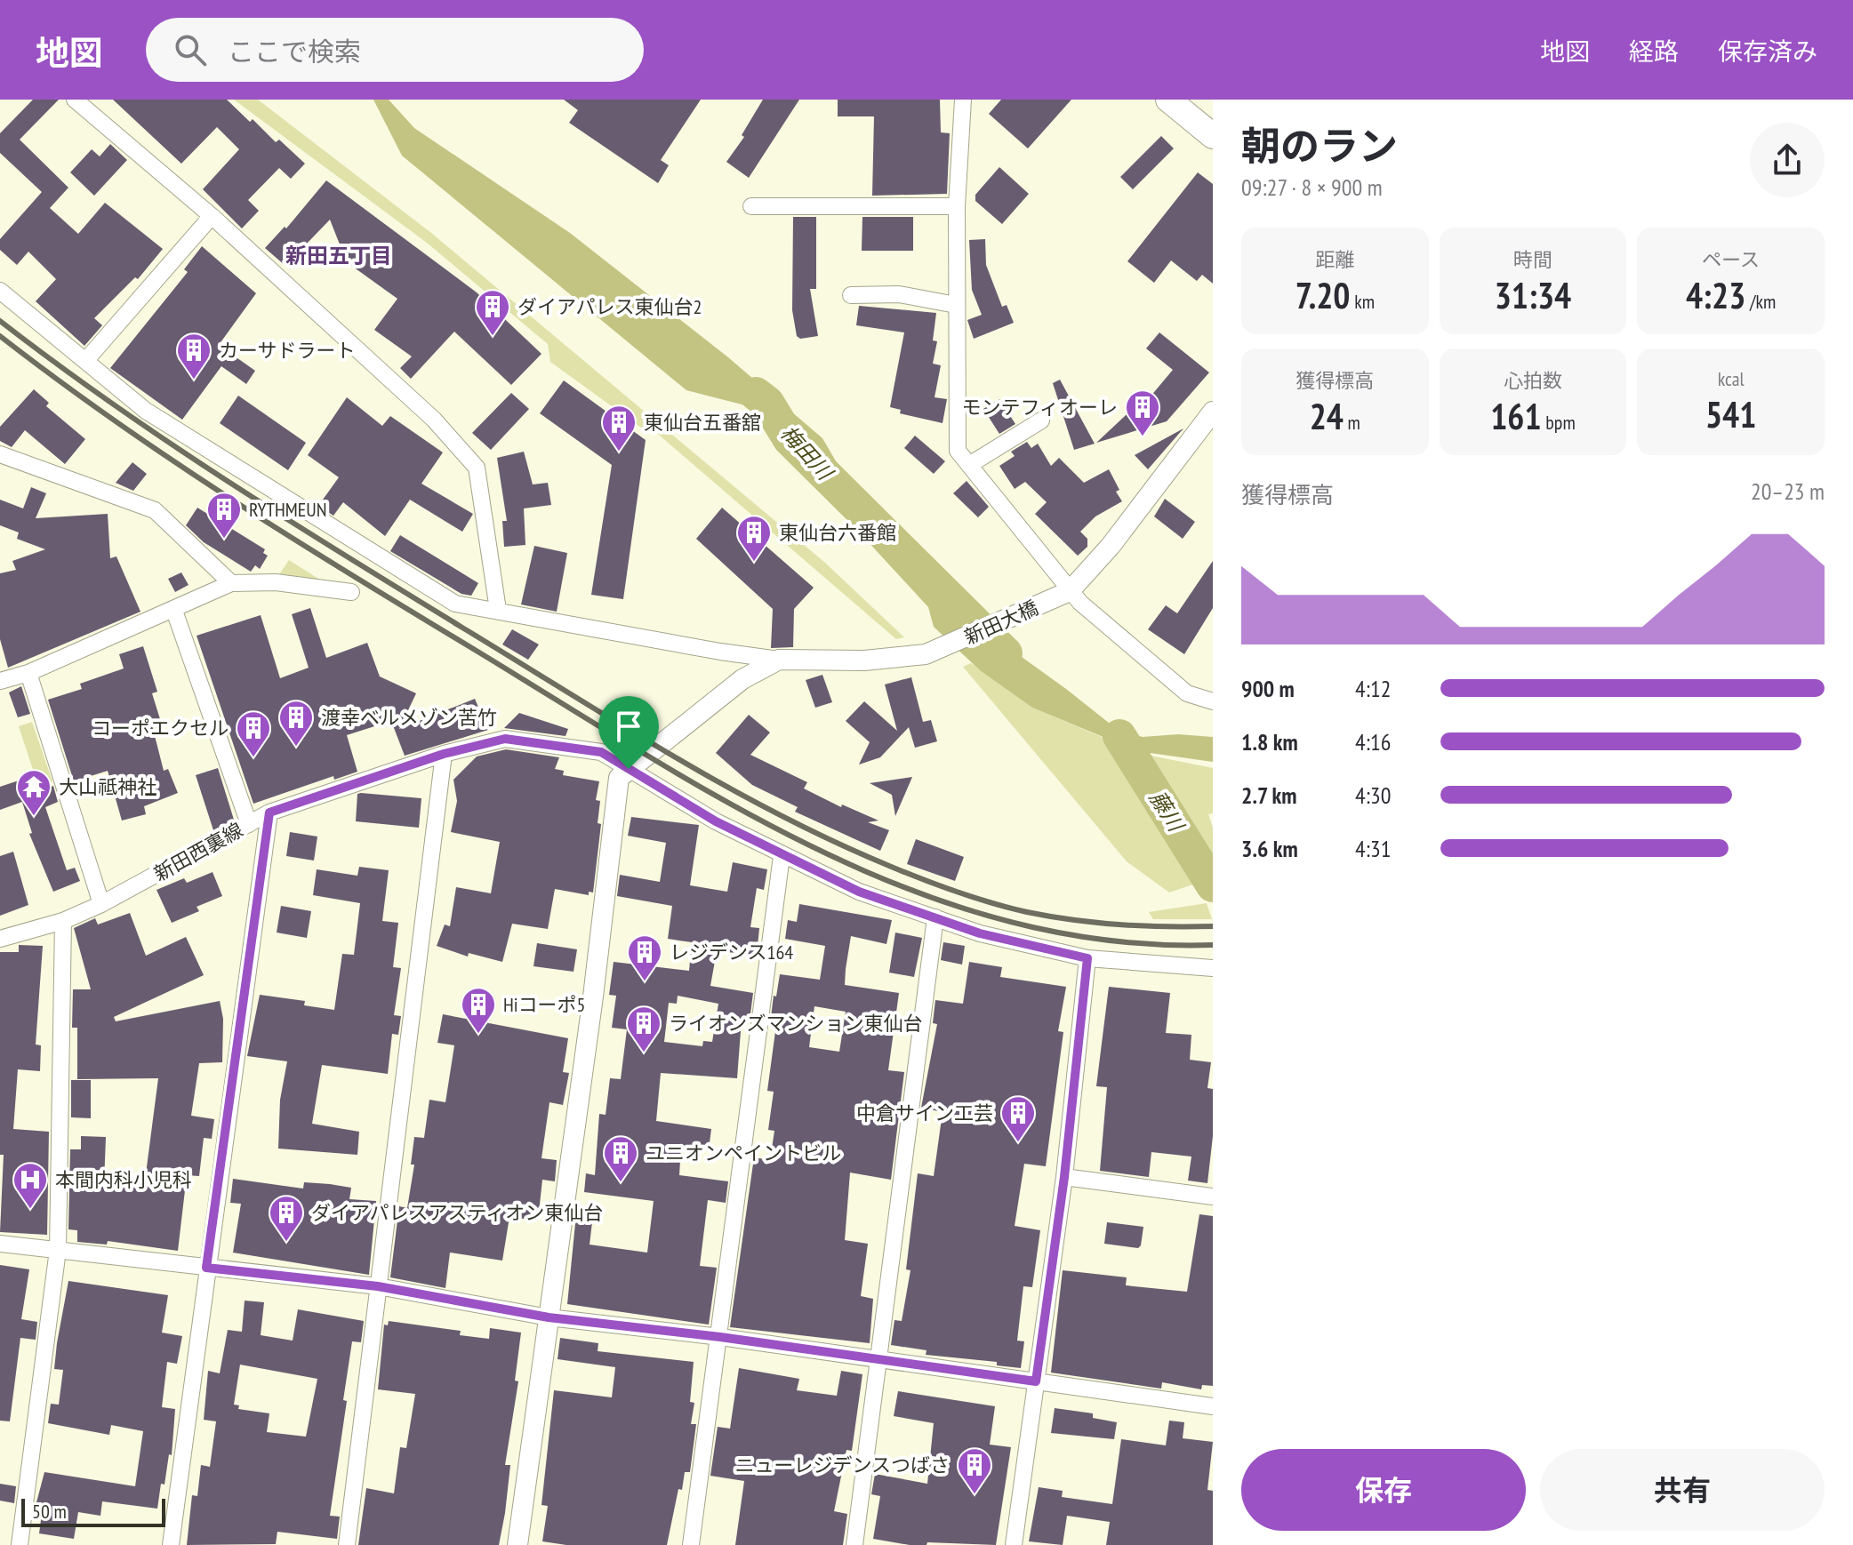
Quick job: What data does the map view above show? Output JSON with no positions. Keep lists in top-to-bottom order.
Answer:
{
  "streets": {
    "street": ["新田大橋", "新田西裏線"]
  },
  "districts": ["新田五丁目"],
  "water": ["梅田川", "藤川"],
  "places": {
    "building": [
      "ダイアパレス東仙台2",
      "カーサドラート",
      "モンテフィオーレ",
      "東仙台五番舘",
      "RYTHMEUN",
      "東仙台六番館",
      "渡幸ベルメゾン苦竹",
      "コーポエクセル",
      "レジデンス164",
      "Hiコーポ5",
      "ライオンズマンション東仙台",
      "中倉サイン工芸",
      "ユニオンペイントビル",
      "ダイアパレスアスティオン東仙台",
      "ニューレジデンスつばさ"
    ],
    "temple": ["大山祗神社"],
    "hospital": ["本間内科小児科"]
  },
  "scale_bar": "50 m",
  "page": {
    "header": "地図",
    "search": "ここで検索",
    "nav": ["地図", "経路", "保存済み"],
    "heading": ["朝のラン", "09:27 · 8 × 900 m"],
    "stats": [
      ["距離", "7.20 km"],
      ["時間", "31:34"],
      ["ペース", "4:23 /km"],
      ["獲得標高", "24 m"],
      ["心拍数", "161 bpm"],
      ["kcal", "541"]
    ],
    "chart": ["獲得標高", "20–23 m"],
    "list": [
      {
        "name": "900 m",
        "note": "4:12"
      },
      {
        "name": "1.8 km",
        "note": "4:16"
      },
      {
        "name": "2.7 km",
        "note": "4:30"
      },
      {
        "name": "3.6 km",
        "note": "4:31"
      }
    ],
    "buttons": ["保存", "共有"],
    "scale": "50 m"
  }
}
